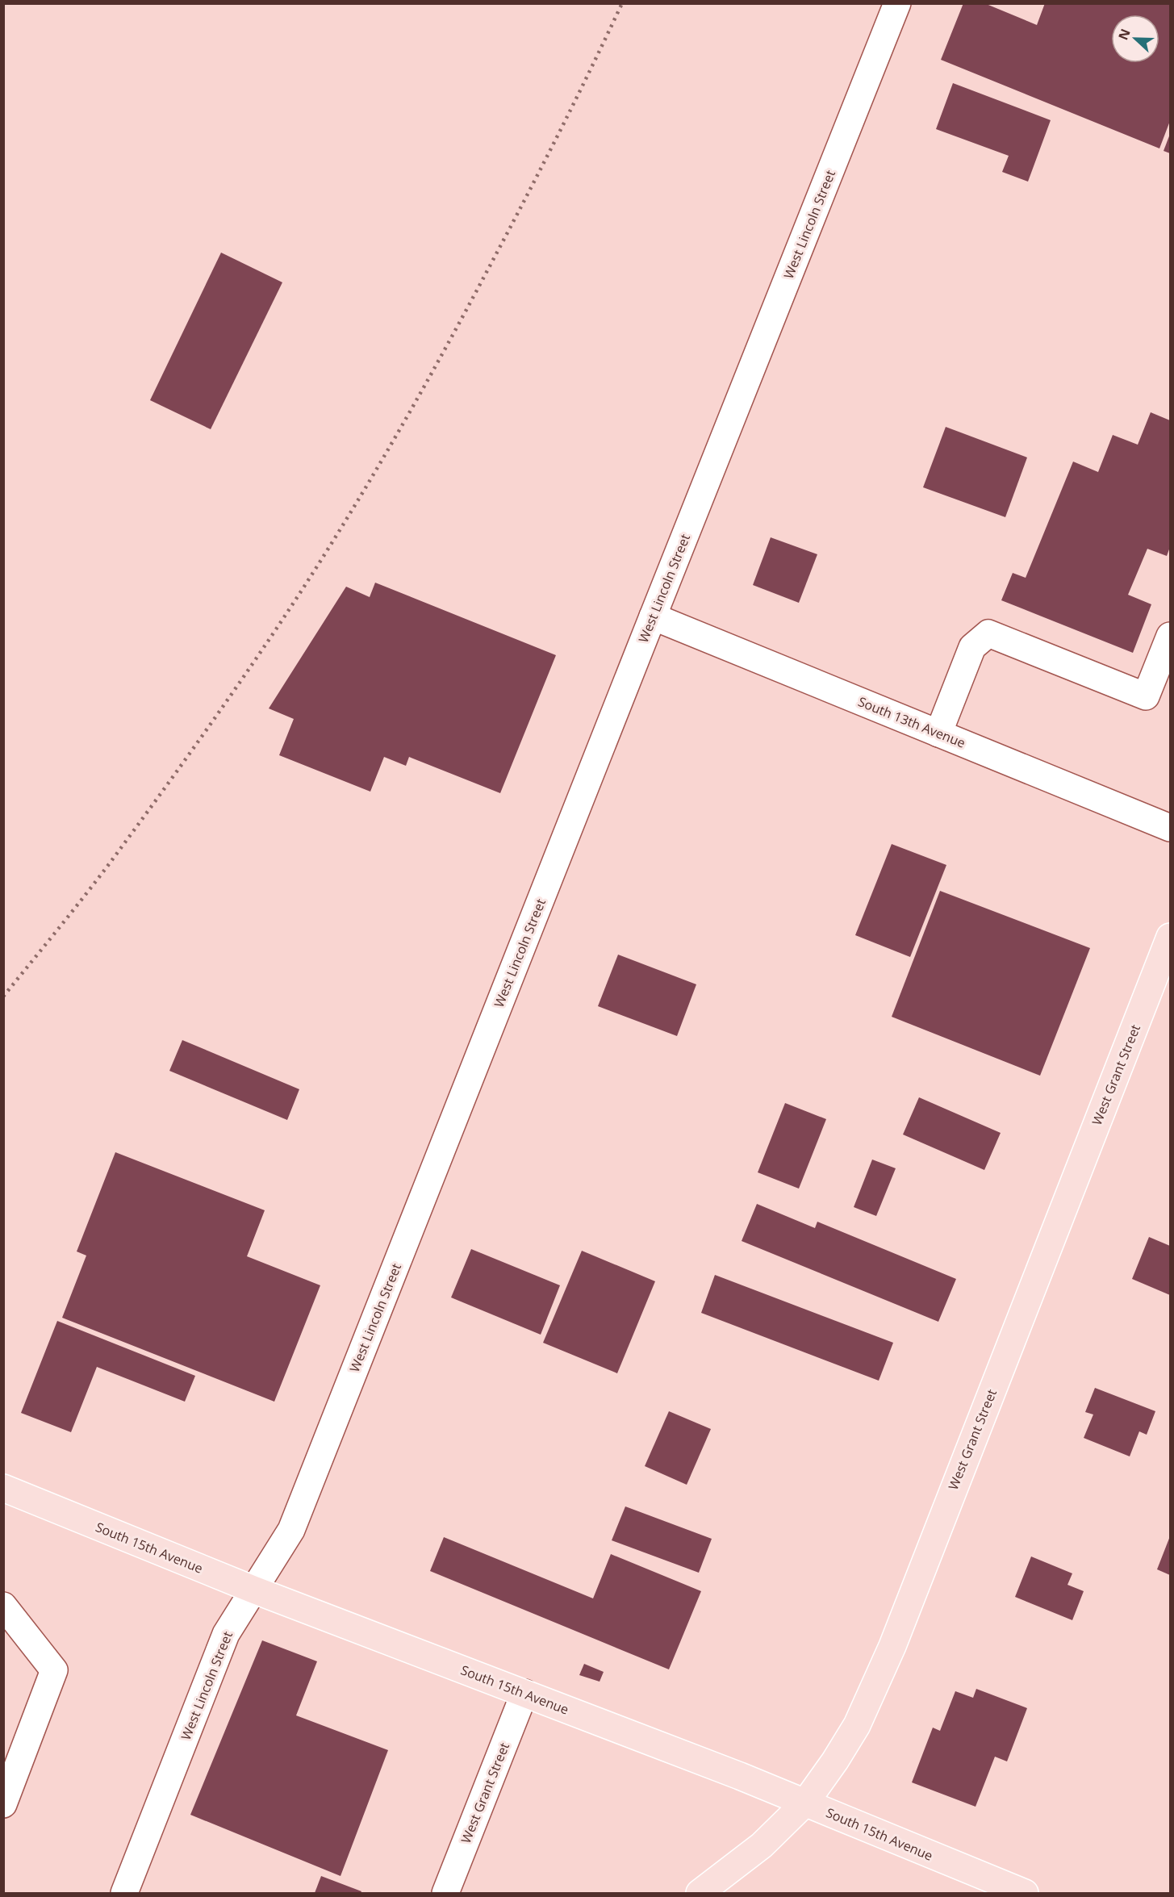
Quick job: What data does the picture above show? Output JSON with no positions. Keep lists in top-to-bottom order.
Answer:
{
  "streets": {
    "main road": ["West Grant Street", "South 15th Avenue"],
    "street": ["West Lincoln Street", "South 13th Avenue"]
  },
  "crossings": [
    ["West Lincoln Street", "South 13th Avenue"],
    ["West Lincoln Street", "South 15th Avenue"],
    ["West Grant Street", "South 15th Avenue"]
  ],
  "north": "left"
}
